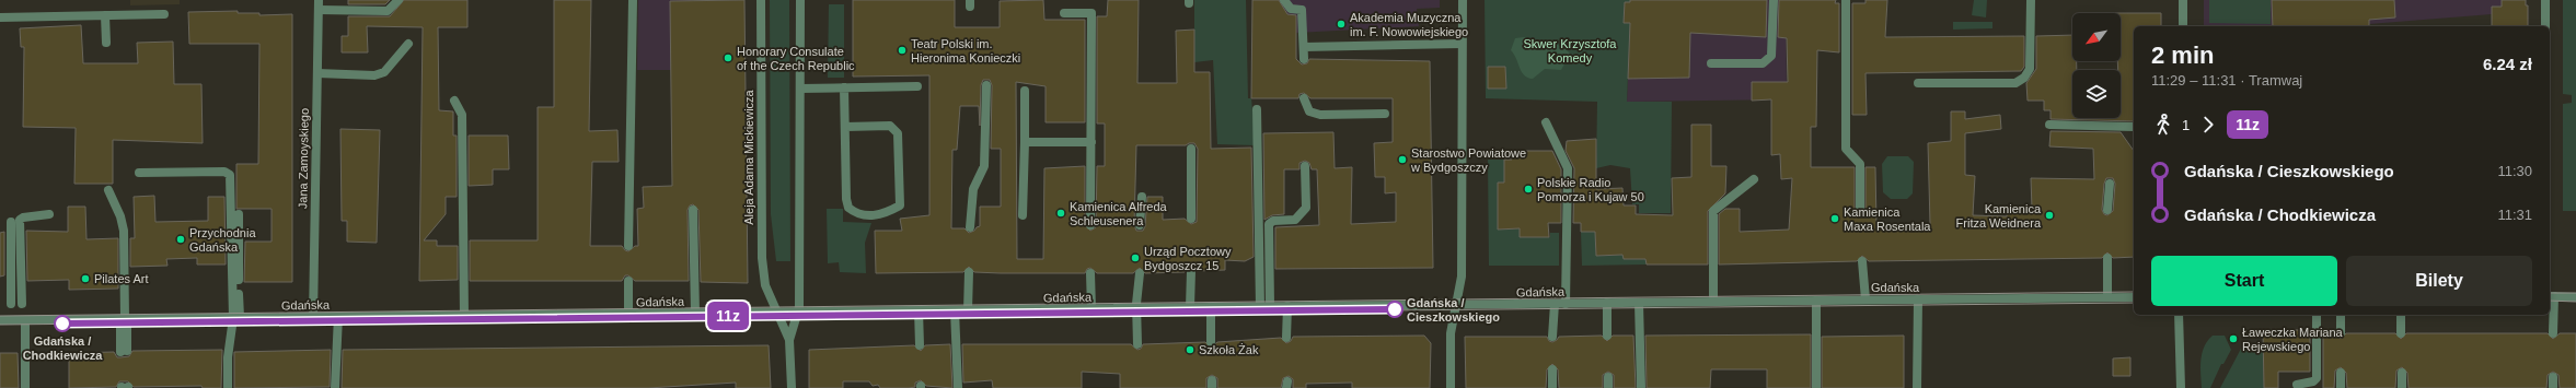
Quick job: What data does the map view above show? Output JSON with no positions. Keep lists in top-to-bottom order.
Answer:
{
  "streets": {
    "street": ["Aleja Adama Mickiewicza", "Jana Zamoyskiego", "Gdańska"]
  },
  "crossings": [
    ["Aleja Adama Mickiewicza", "Gdańska"],
    ["Jana Zamoyskiego", "Gdańska"]
  ],
  "parks": ["Skwer Krzysztofa Komedy"],
  "places": [
    "Akademia Muzyczna im. F. Nowowiejskiego",
    "Teatr Polski im. Hieronima Konieczki",
    "Honorary Consulate of the Czech Republic",
    "Starostwo Powiatowe w Bydgoszczy",
    "Polskie Radio Pomorza i Kujaw 50",
    "Kamienica Alfreda Schleusenera",
    "Kamienica Fritza Weidnera",
    "Kamienica Maxa Rosentala",
    "Przychodnia Gdańska",
    "Urząd Pocztowy Bydgoszcz 15",
    "Pilates Art",
    "Gdańska / Cieszkowskiego",
    "Gdańska / Chodkiewicza",
    "Ławeczka Mariana Rejewskiego",
    "Szkoła Żak"
  ],
  "lines": ["tram line 11z"],
  "north": "bottom left",
  "page": {
    "on_map": "11z",
    "heading": ["2 min", "11:29 – 11:31 · Tramwaj", "6.24 zł"],
    "legs": ["1", "11z"],
    "list": [
      {
        "name": "Gdańska / Cieszkowskiego",
        "value": "11:30"
      },
      {
        "name": "Gdańska / Chodkiewicza",
        "value": "11:31"
      }
    ],
    "buttons": ["Start", "Bilety"]
  }
}
